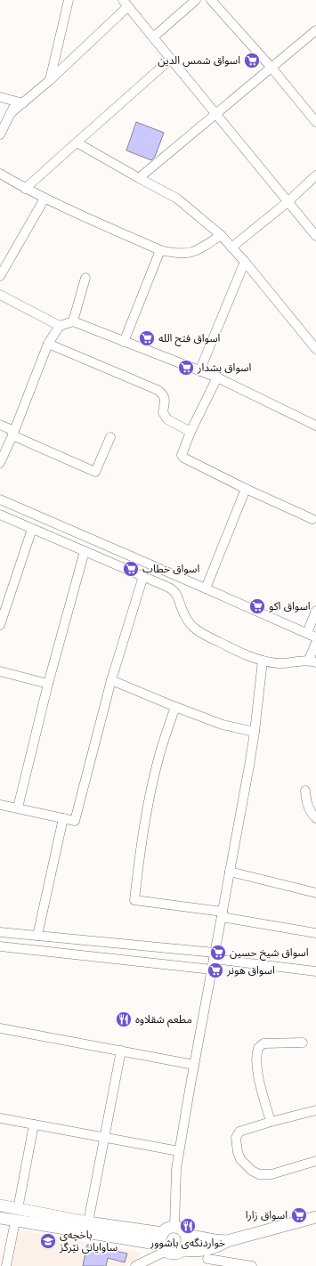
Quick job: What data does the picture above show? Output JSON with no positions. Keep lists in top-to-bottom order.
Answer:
{
  "places": {
    "supermarket": [
      "اسواق شمس الدين",
      "اسواق فتح الله",
      "اسواق بشدار",
      "اسواق خطاب",
      "اسواق اكو",
      "اسواق شيخ حسين",
      "اسواق هونر",
      "اسواق زارا"
    ],
    "restaurant": ["مطعم شقلاوه", "خواردنگەی باشوور"],
    "school or university": ["باخچەی ساوایانی نێرگز"]
  }
}
